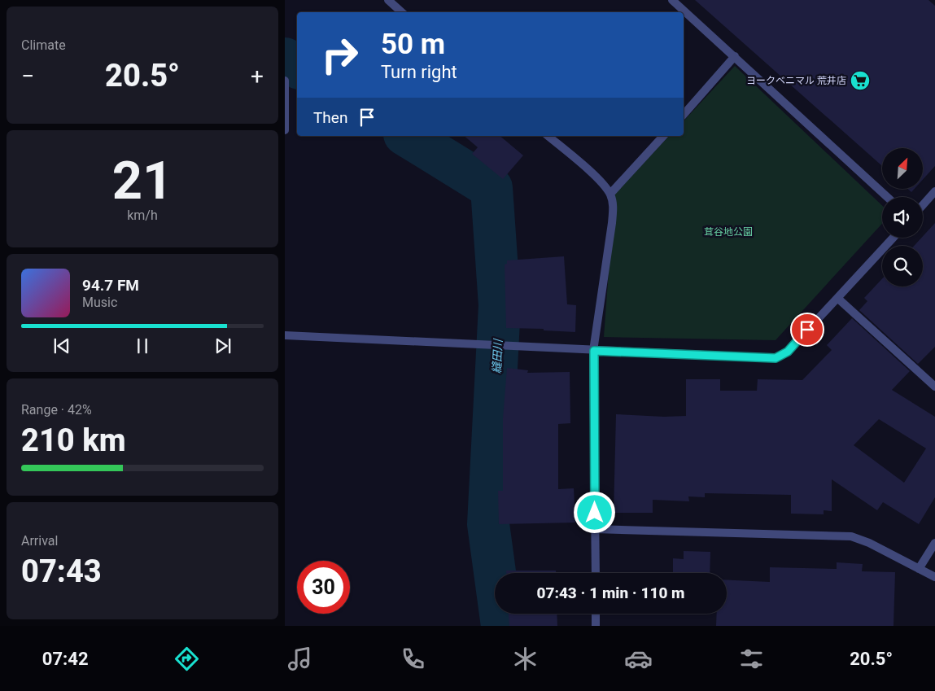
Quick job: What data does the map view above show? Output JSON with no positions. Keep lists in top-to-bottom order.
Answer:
{
  "water": ["縫田川"],
  "parks": ["茸谷地公園"],
  "places": {
    "supermarket": ["ヨークベニマル 荒井店"]
  },
  "north": "top right",
  "page": {
    "tile": [
      "Climate",
      ["21", "km/h"],
      ["Range · 42%", "210 km"],
      ["Arrival", "07:43"]
    ],
    "turn": ["50 m", "Turn right"],
    "heat": ["−", "20.5°", "+"],
    "then": "Then",
    "song": ["94.7 FM", "Music"],
    "limit": "30",
    "trip": "07:43 · 1 min · 110 m",
    "tabs": ["07:42", "20.5°"]
  }
}
